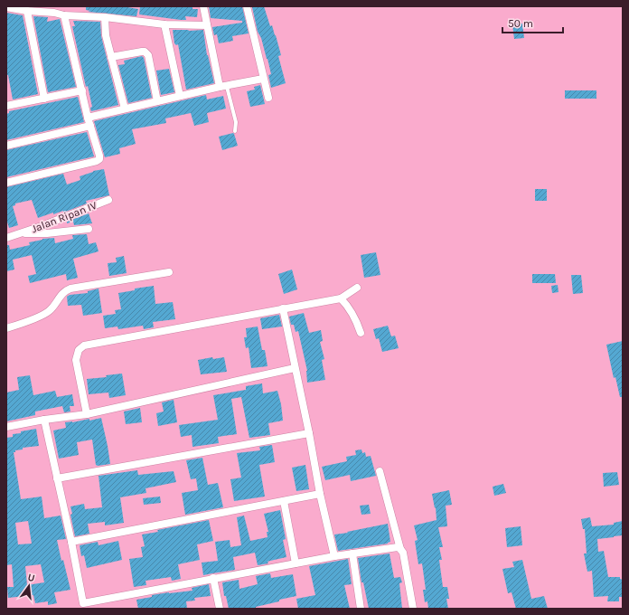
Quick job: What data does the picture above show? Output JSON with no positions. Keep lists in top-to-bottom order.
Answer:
{
  "streets": {
    "street": ["Jalan Ripan IV"]
  },
  "scale_bar": "50 m",
  "north": "top"
}
